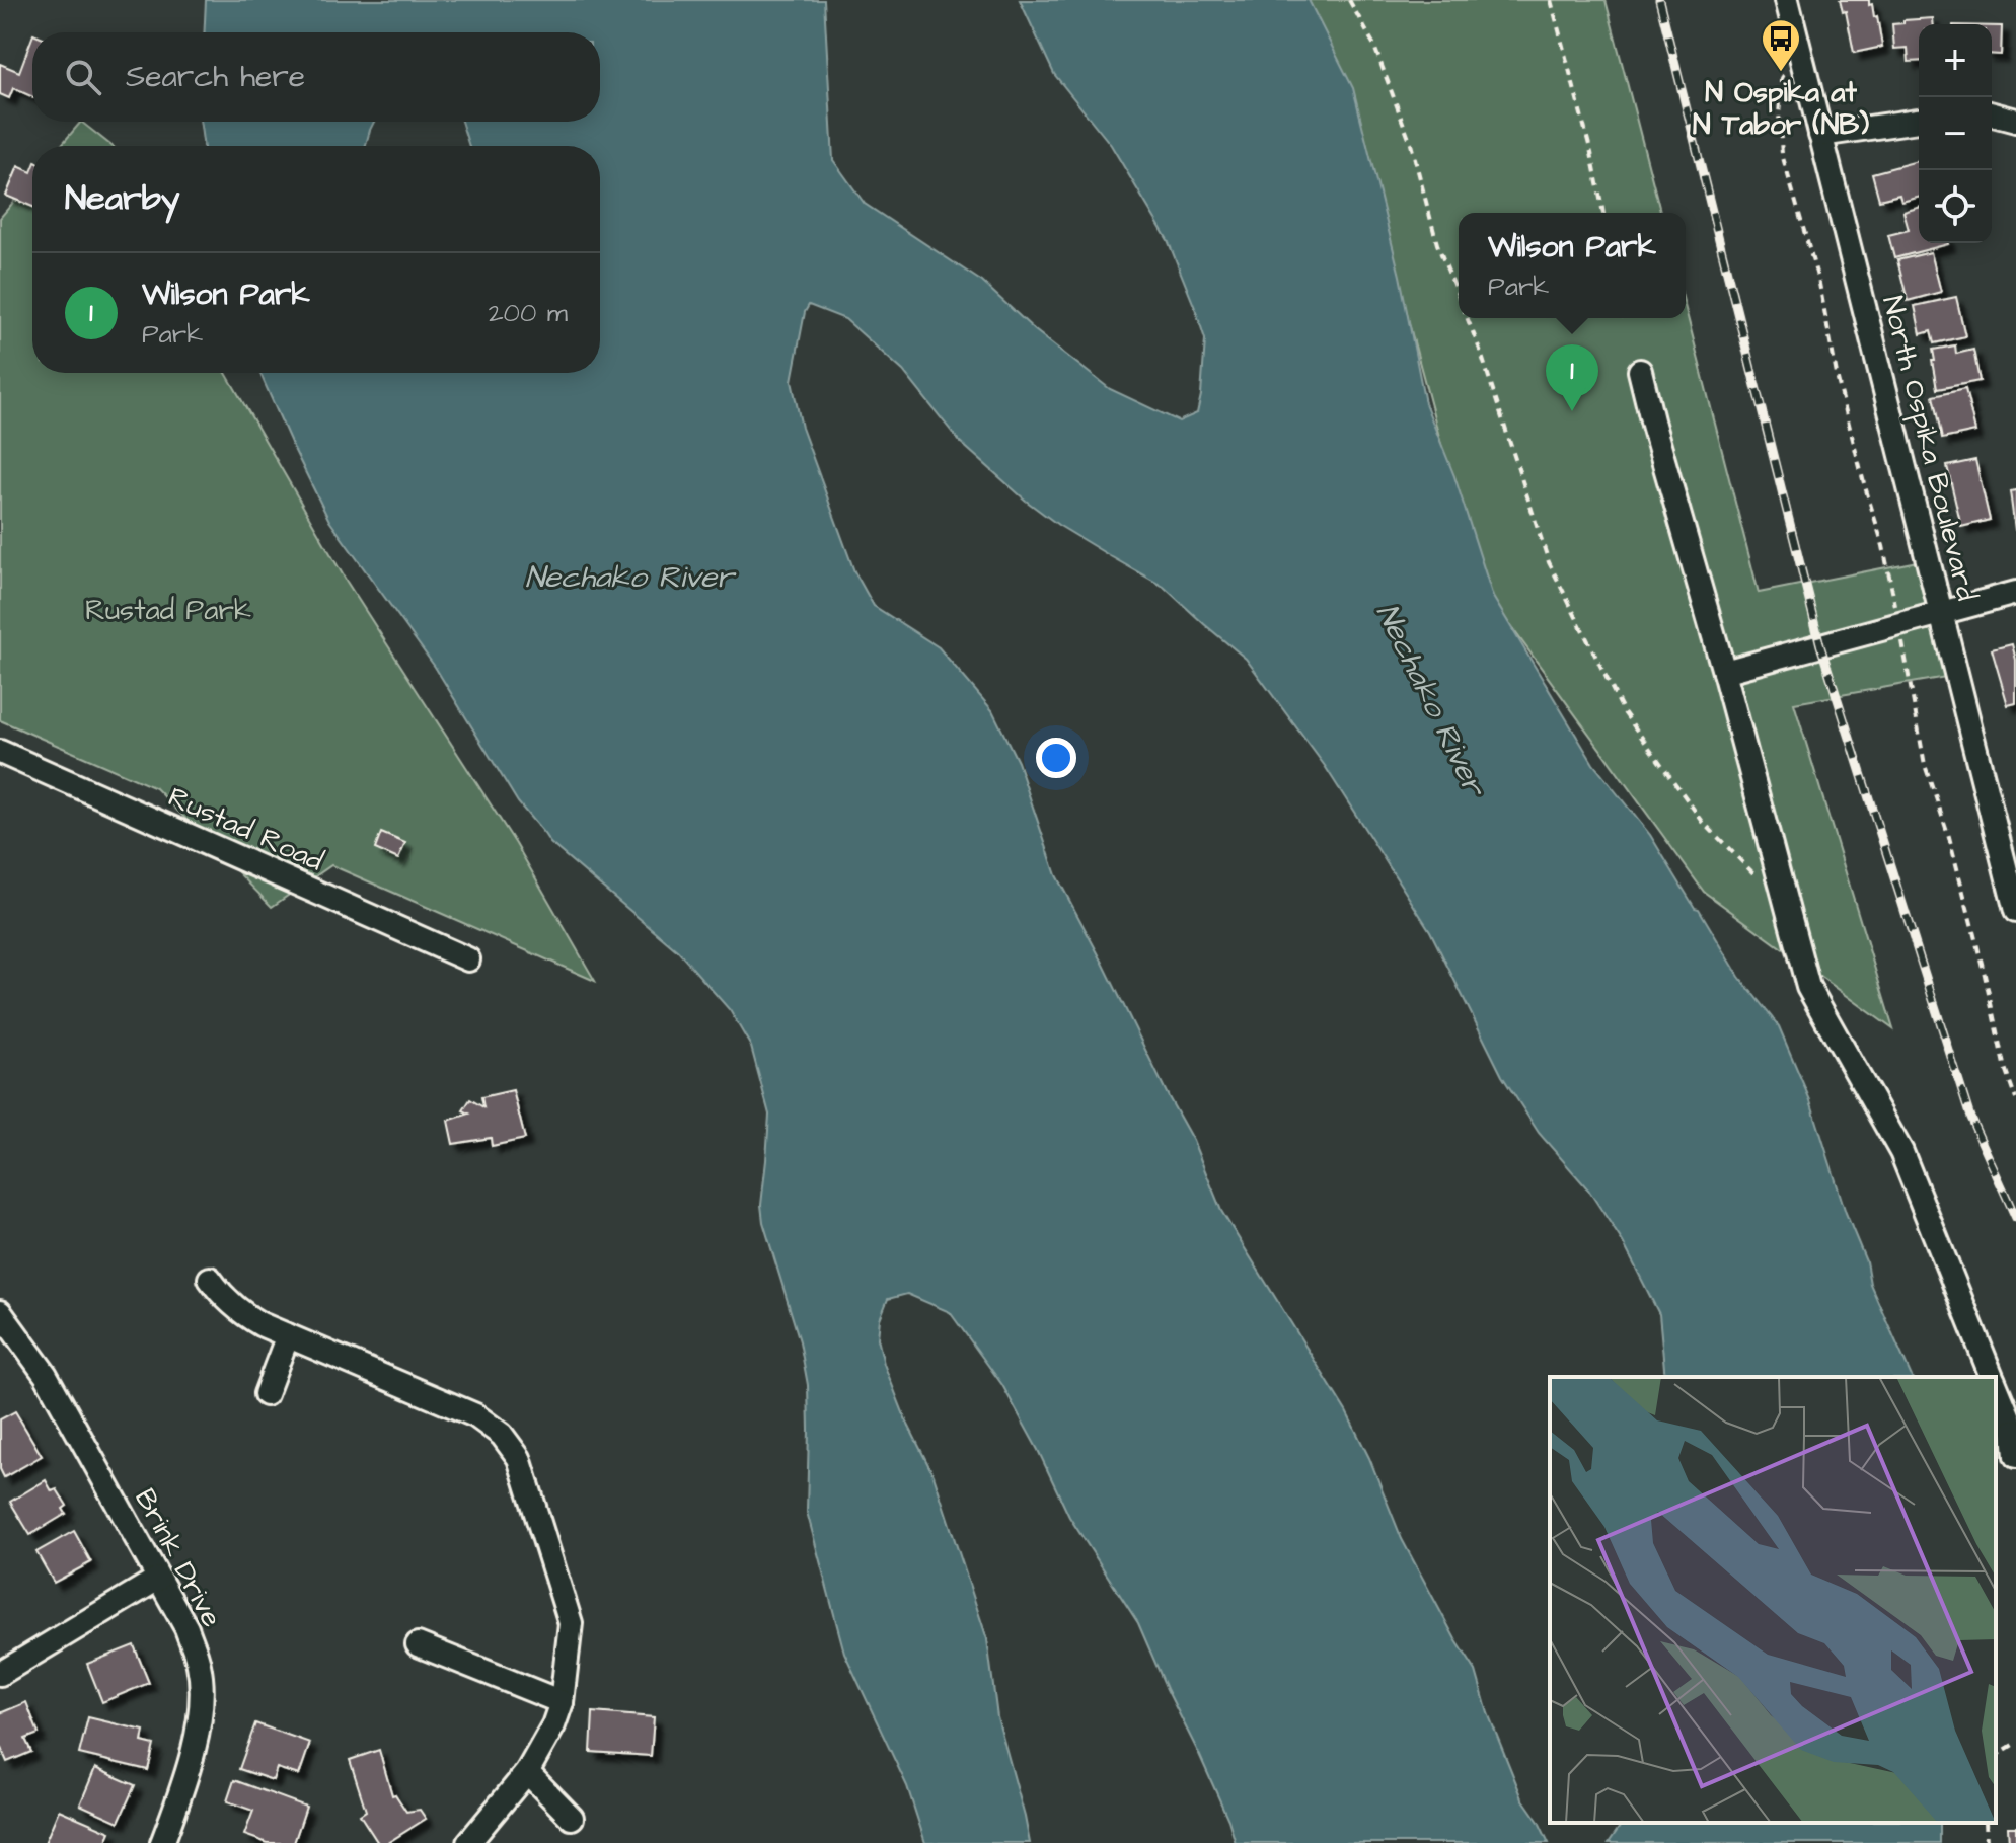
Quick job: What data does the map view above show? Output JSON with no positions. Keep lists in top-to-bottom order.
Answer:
{
  "streets": {
    "street": ["North Ospika Boulevard", "Rustad Road", "Brink Drive"]
  },
  "water": ["Nechako River"],
  "parks": ["Rustad Park"],
  "places": {
    "bus stop": ["N Ospika at N Tabor (NB)"]
  },
  "page": {
    "map_buttons": ["+", "−"],
    "search": "Search here",
    "heading": "Nearby",
    "popup": ["Wilson Park", "Park"],
    "list": [
      {
        "mark": "1",
        "name": "Wilson Park",
        "note": "Park",
        "value": "200 m"
      }
    ],
    "pins": "1"
  }
}
